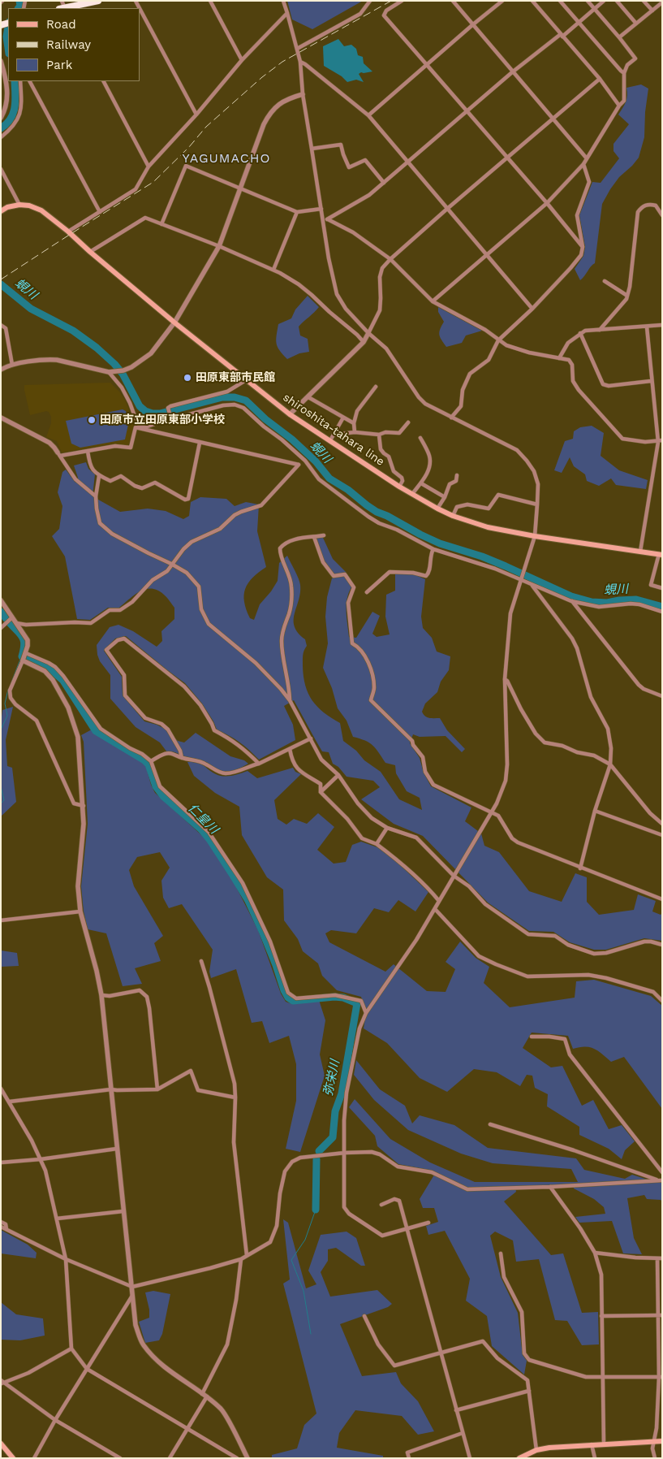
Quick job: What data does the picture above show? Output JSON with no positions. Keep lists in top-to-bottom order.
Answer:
{
  "streets": {
    "main road": ["shiroshita-tahara line"]
  },
  "districts": ["YAGUMACHO"],
  "water": ["蜆川", "仁皇川", "弥栄川"],
  "places": ["田原東部市民館", "田原市立田原東部小学校"],
  "legend": ["Road", "Railway", "Park"]
}
